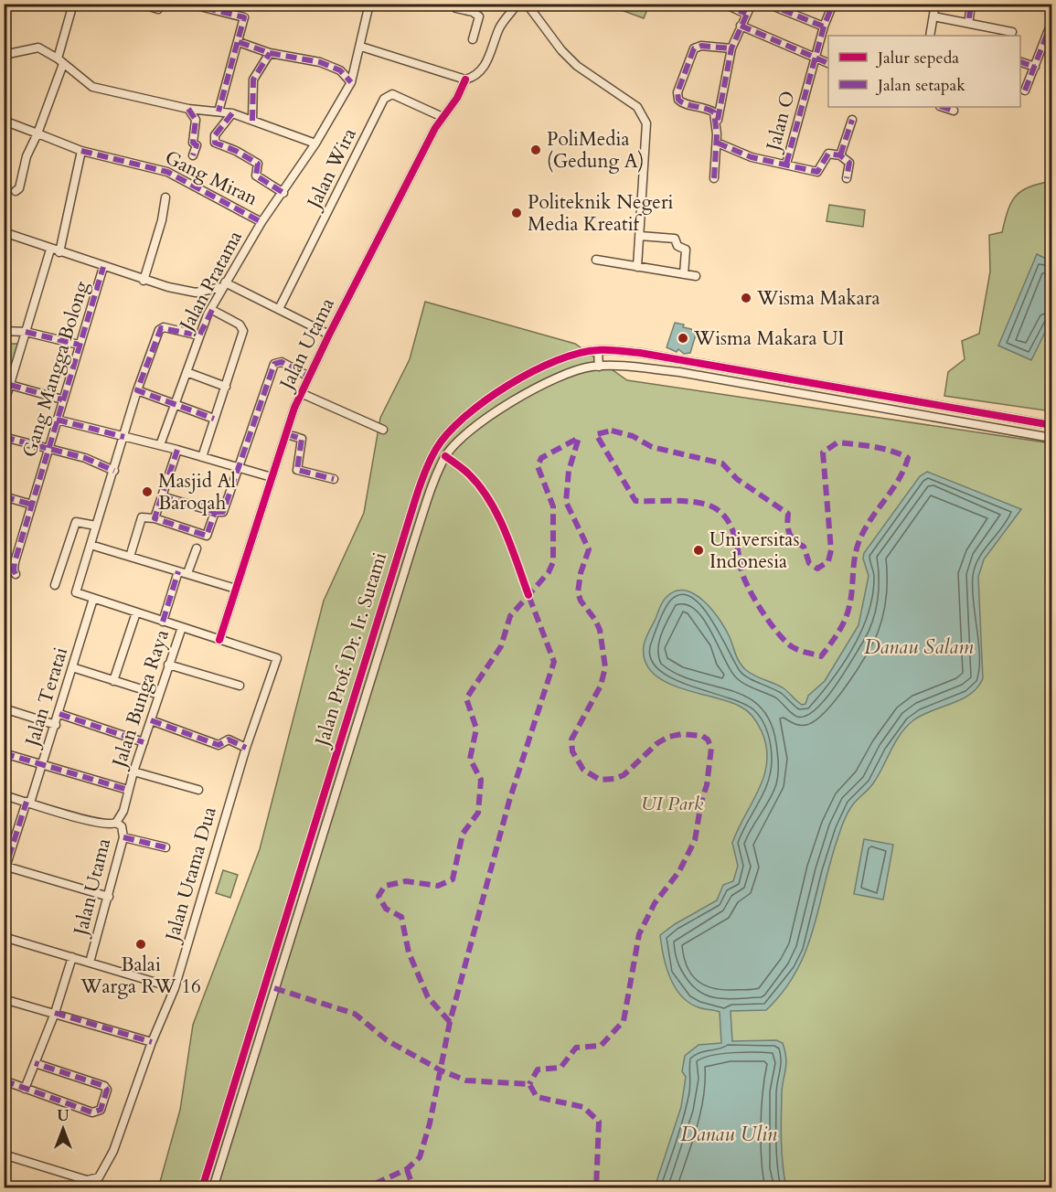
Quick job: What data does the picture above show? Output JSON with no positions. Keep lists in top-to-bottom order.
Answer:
{
  "streets": {
    "street": [
      "Jalan O",
      "Jalan Wira",
      "Gang Miran",
      "Jalan Pratama",
      "Jalan Utama",
      "Gang Mangga Bolong",
      "Jalan Prof. Dr. Ir. Sutami",
      "Jalan Teratai",
      "Jalan Bunga Raya",
      "Jalan Utama Dua"
    ]
  },
  "crossings": [
    ["Jalan Wira", "Jalan Utama"],
    ["Gang Miran", "Jalan Pratama"],
    ["Jalan Utama", "Jalan Bunga Raya"],
    ["Jalan Utama", "Jalan Utama Dua"],
    ["Jalan Teratai", "Jalan Bunga Raya"],
    ["Jalan Bunga Raya", "Jalan Utama Dua"]
  ],
  "water": ["Danau Salam", "Danau Ulin"],
  "parks": ["UI Park"],
  "places": [
    "PoliMedia (Gedung A)",
    "Politeknik Negeri Media Kreatif",
    "Wisma Makara",
    "Wisma Makara UI",
    "Masjid Al Baroqah",
    "Universitas Indonesia",
    "Balai Warga RW 16"
  ],
  "legend": ["Jalur sepeda", "Jalan setapak"],
  "north": "top"
}
